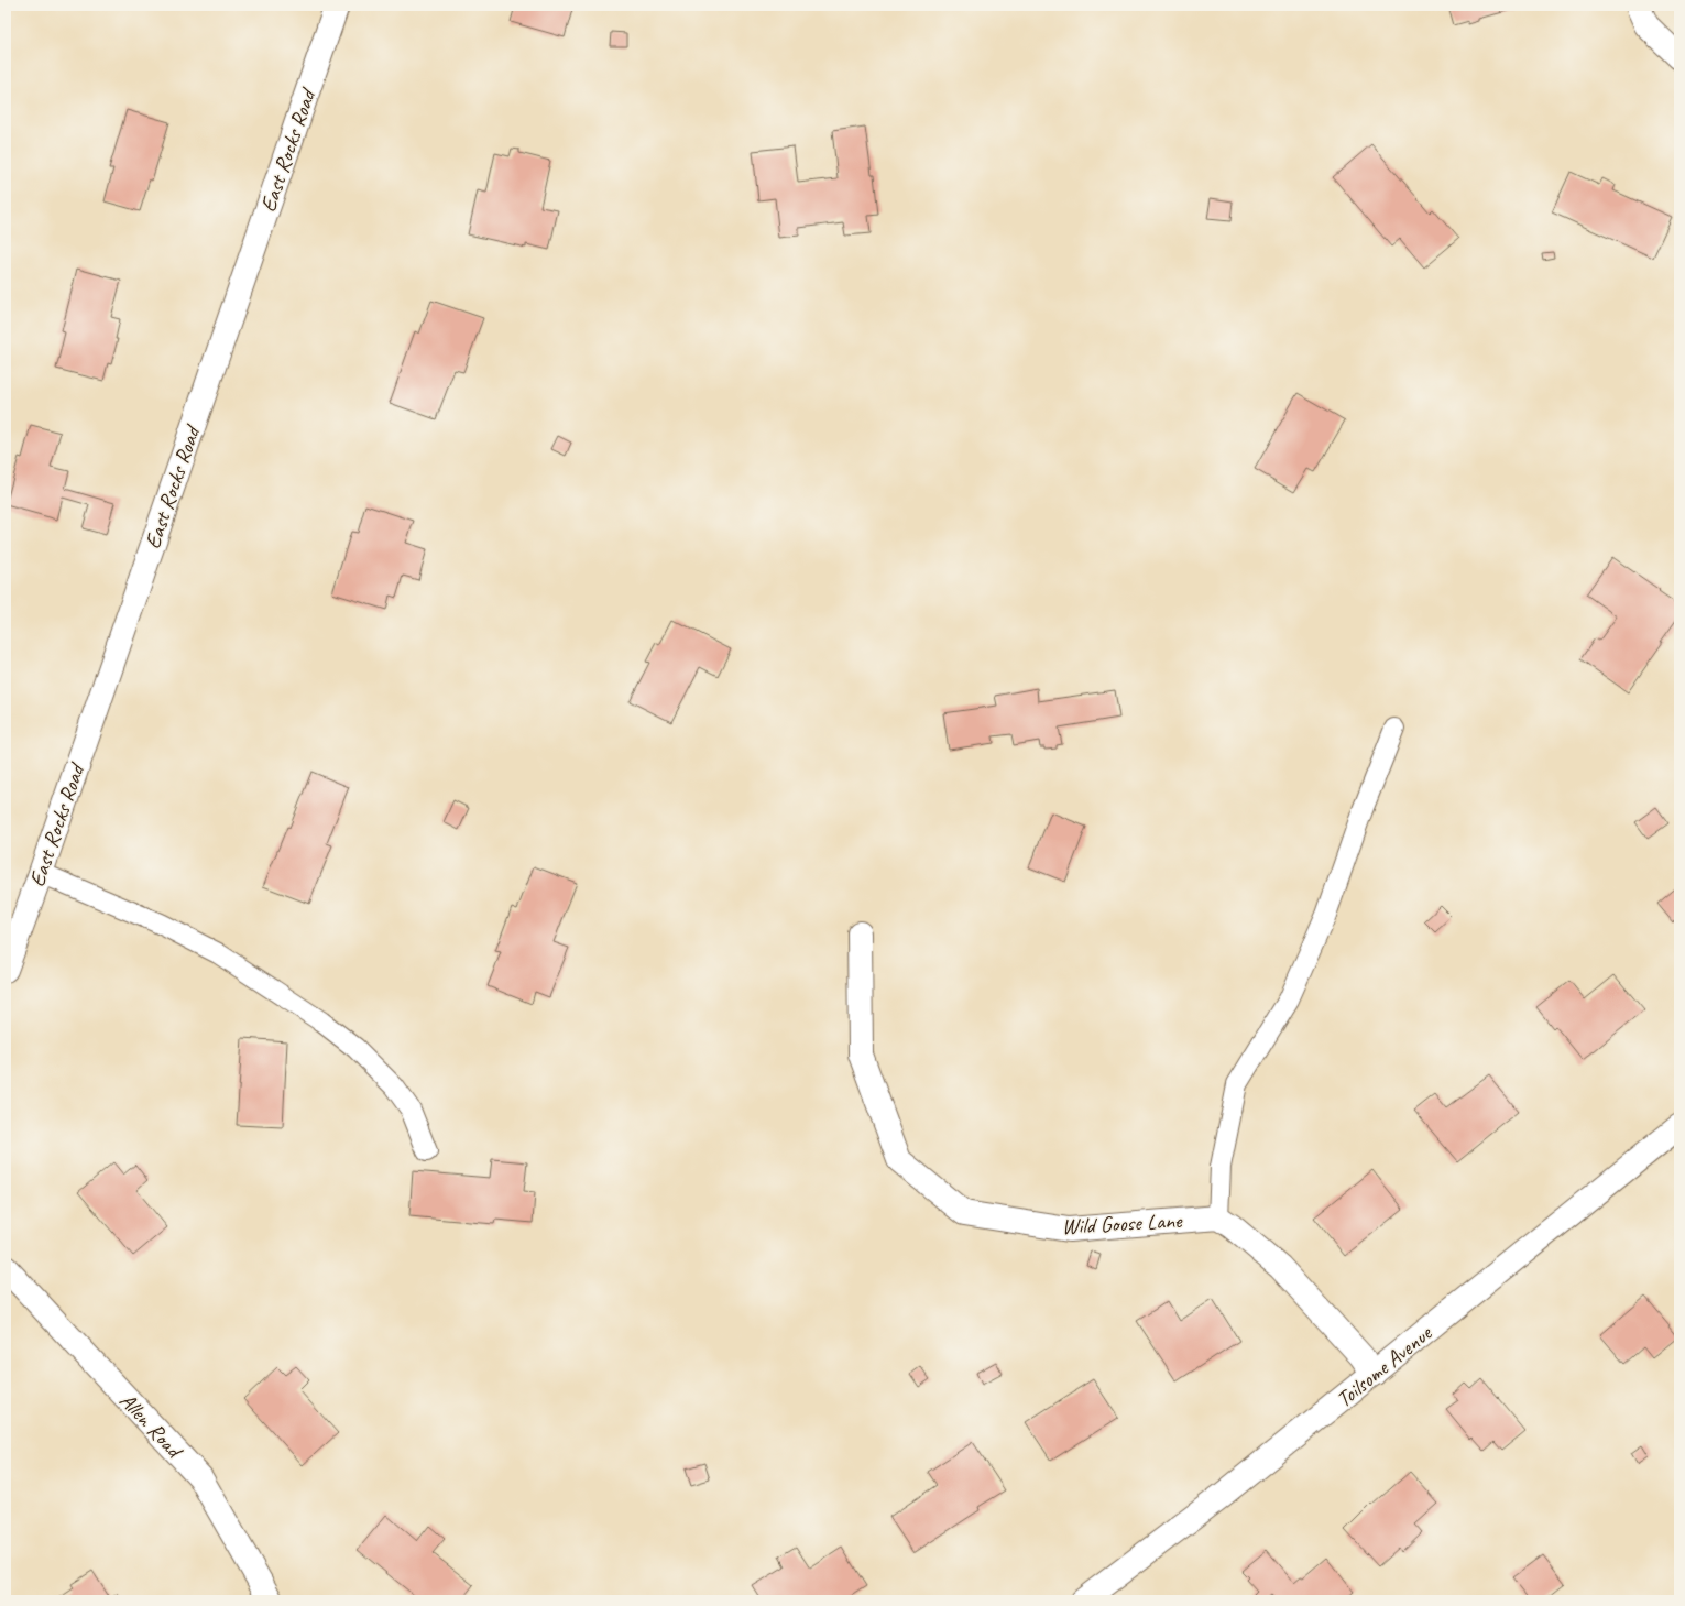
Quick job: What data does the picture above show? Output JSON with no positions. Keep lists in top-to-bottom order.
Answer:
{
  "streets": {
    "street": [
      "East Rocks Road",
      "Wild Goose Lane",
      "Toilsome Avenue",
      "Allen Road"
    ]
  }
}
